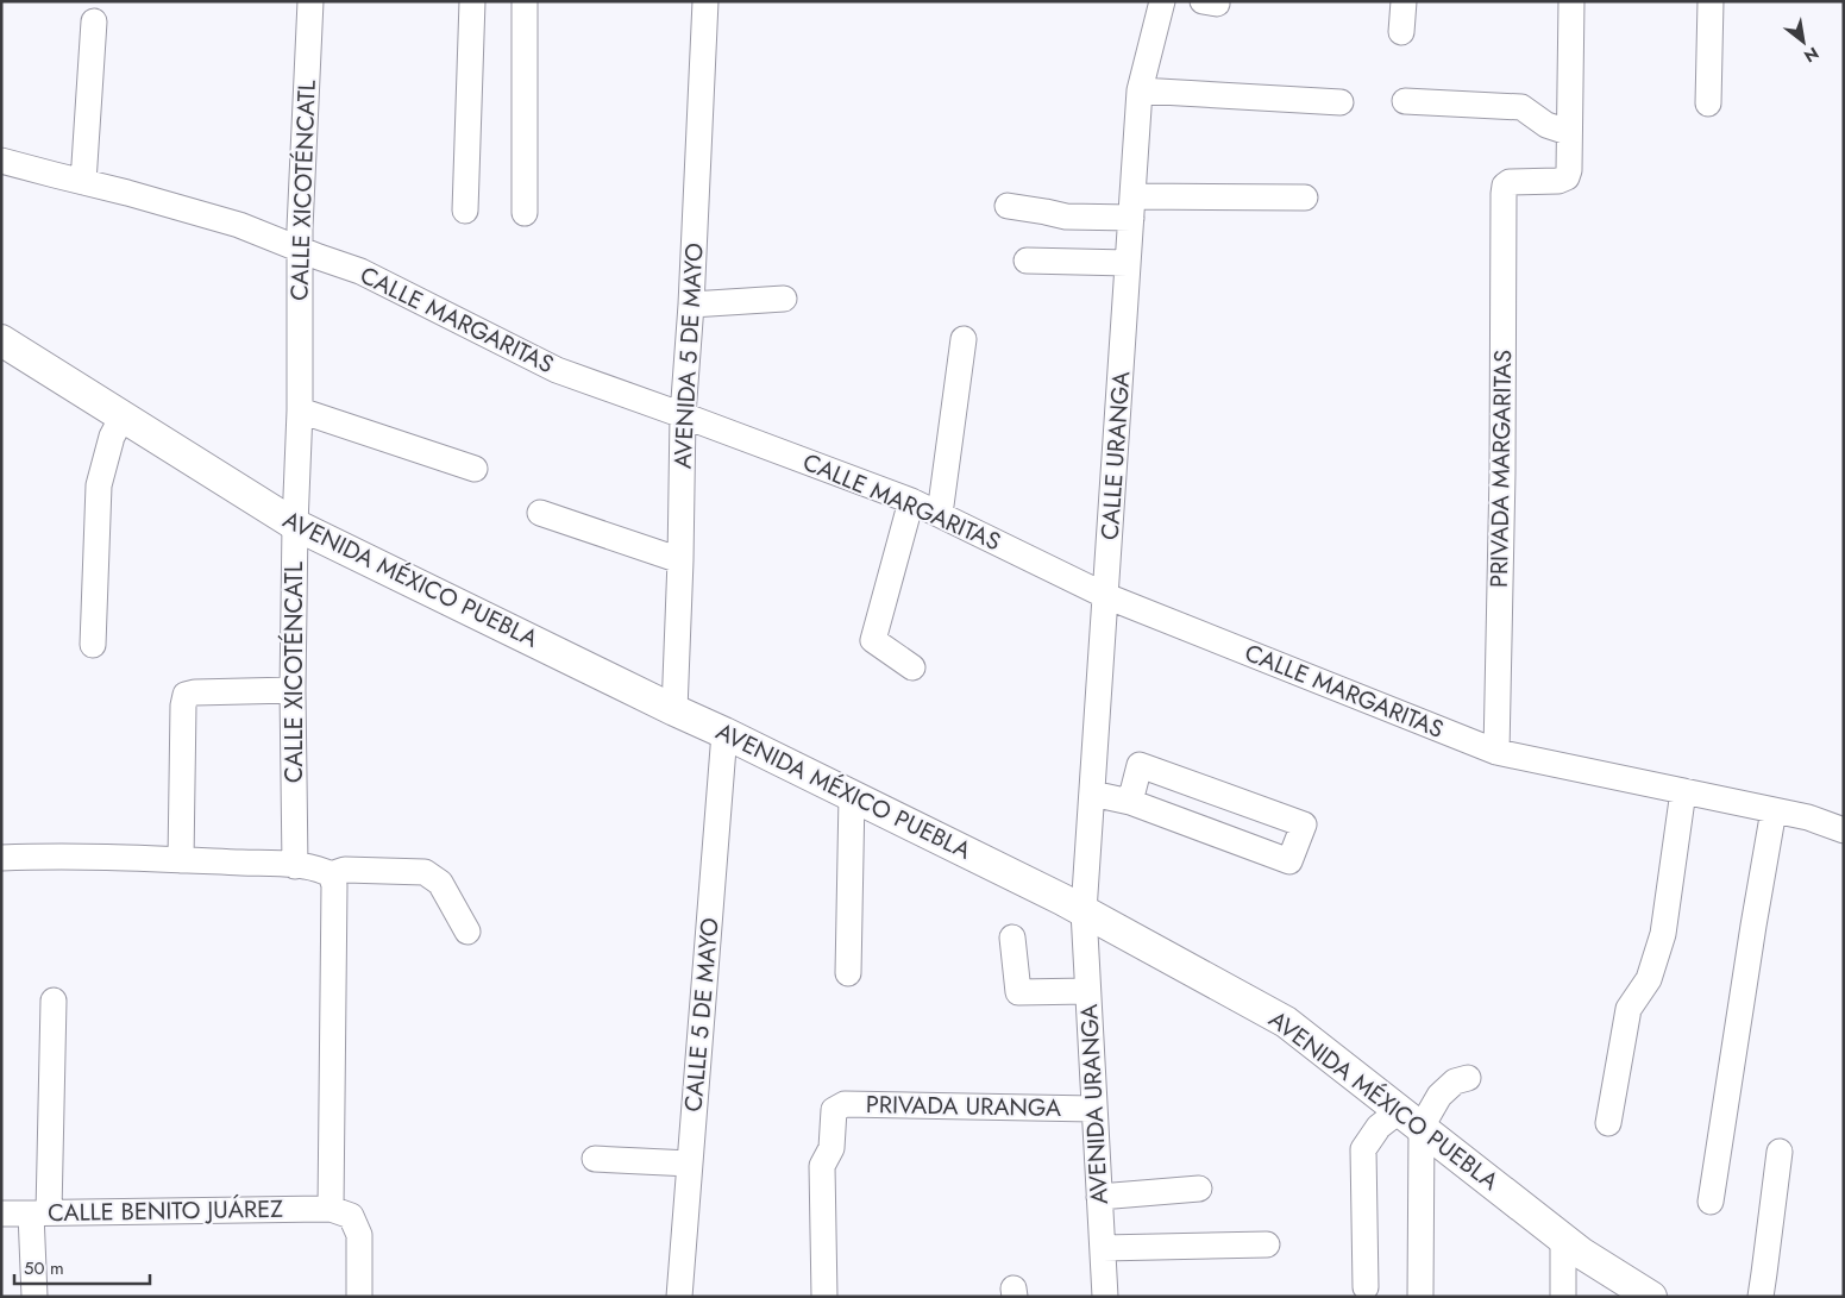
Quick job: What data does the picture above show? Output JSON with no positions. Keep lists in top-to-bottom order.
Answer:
{
  "streets": {
    "main road": ["AVENIDA MÉXICO PUEBLA"],
    "street": [
      "CALLE XICOTÉNCATL",
      "CALLE MARGARITAS",
      "AVENIDA 5 DE MAYO",
      "CALLE URANGA",
      "PRIVADA MARGARITAS",
      "CALLE 5 DE MAYO",
      "AVENIDA URANGA",
      "PRIVADA URANGA",
      "CALLE BENITO JUÁREZ"
    ]
  },
  "crossings": [
    ["CALLE XICOTÉNCATL", "CALLE MARGARITAS"],
    ["CALLE XICOTÉNCATL", "AVENIDA MÉXICO PUEBLA"],
    ["CALLE MARGARITAS", "AVENIDA 5 DE MAYO"],
    ["CALLE MARGARITAS", "CALLE URANGA"],
    ["CALLE MARGARITAS", "PRIVADA MARGARITAS"],
    ["AVENIDA 5 DE MAYO", "AVENIDA MÉXICO PUEBLA"],
    ["CALLE URANGA", "AVENIDA MÉXICO PUEBLA"],
    ["CALLE URANGA", "AVENIDA URANGA"],
    ["AVENIDA MÉXICO PUEBLA", "CALLE 5 DE MAYO"],
    ["AVENIDA MÉXICO PUEBLA", "AVENIDA URANGA"],
    ["AVENIDA URANGA", "PRIVADA URANGA"]
  ],
  "scale_bar": "50 m",
  "north": "bottom right"
}
